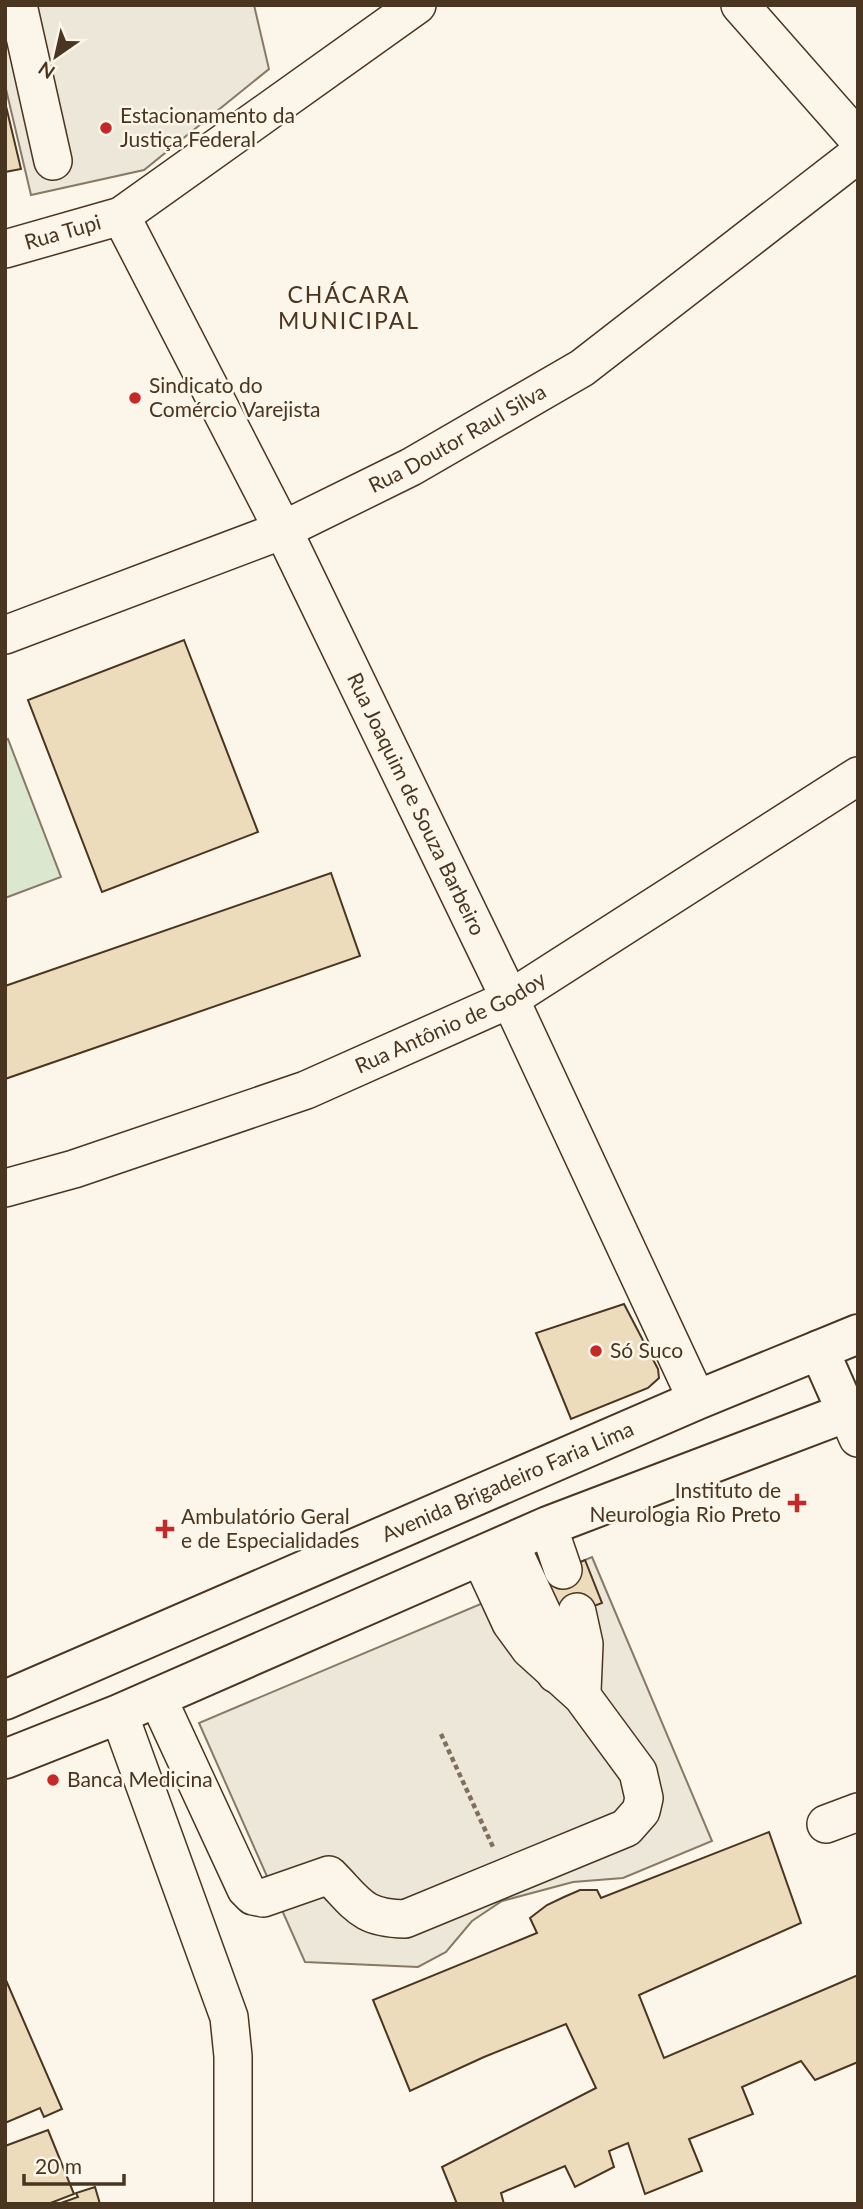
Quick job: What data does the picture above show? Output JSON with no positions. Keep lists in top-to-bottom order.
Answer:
{
  "streets": {
    "main road": ["Avenida Brigadeiro Faria Lima"],
    "street": [
      "Rua Tupi",
      "Rua Doutor Raul Silva",
      "Rua Joaquim de Souza Barbeiro",
      "Rua Antônio de Godoy"
    ]
  },
  "crossings": [
    ["Rua Tupi", "Rua Joaquim de Souza Barbeiro"],
    ["Rua Doutor Raul Silva", "Rua Joaquim de Souza Barbeiro"],
    ["Rua Joaquim de Souza Barbeiro", "Rua Antônio de Godoy"],
    ["Rua Joaquim de Souza Barbeiro", "Avenida Brigadeiro Faria Lima"]
  ],
  "districts": ["CHÁCARA MUNICIPAL"],
  "places": {
    "other": [
      "Estacionamento da Justiça Federal",
      "Sindicato do Comércio Varejista",
      "Só Suco",
      "Banca Medicina"
    ],
    "health": ["Instituto de Neurologia Rio Preto", "Ambulatório Geral e de Especialidades"]
  },
  "scale_bar": "20 m",
  "north": "bottom left"
}
